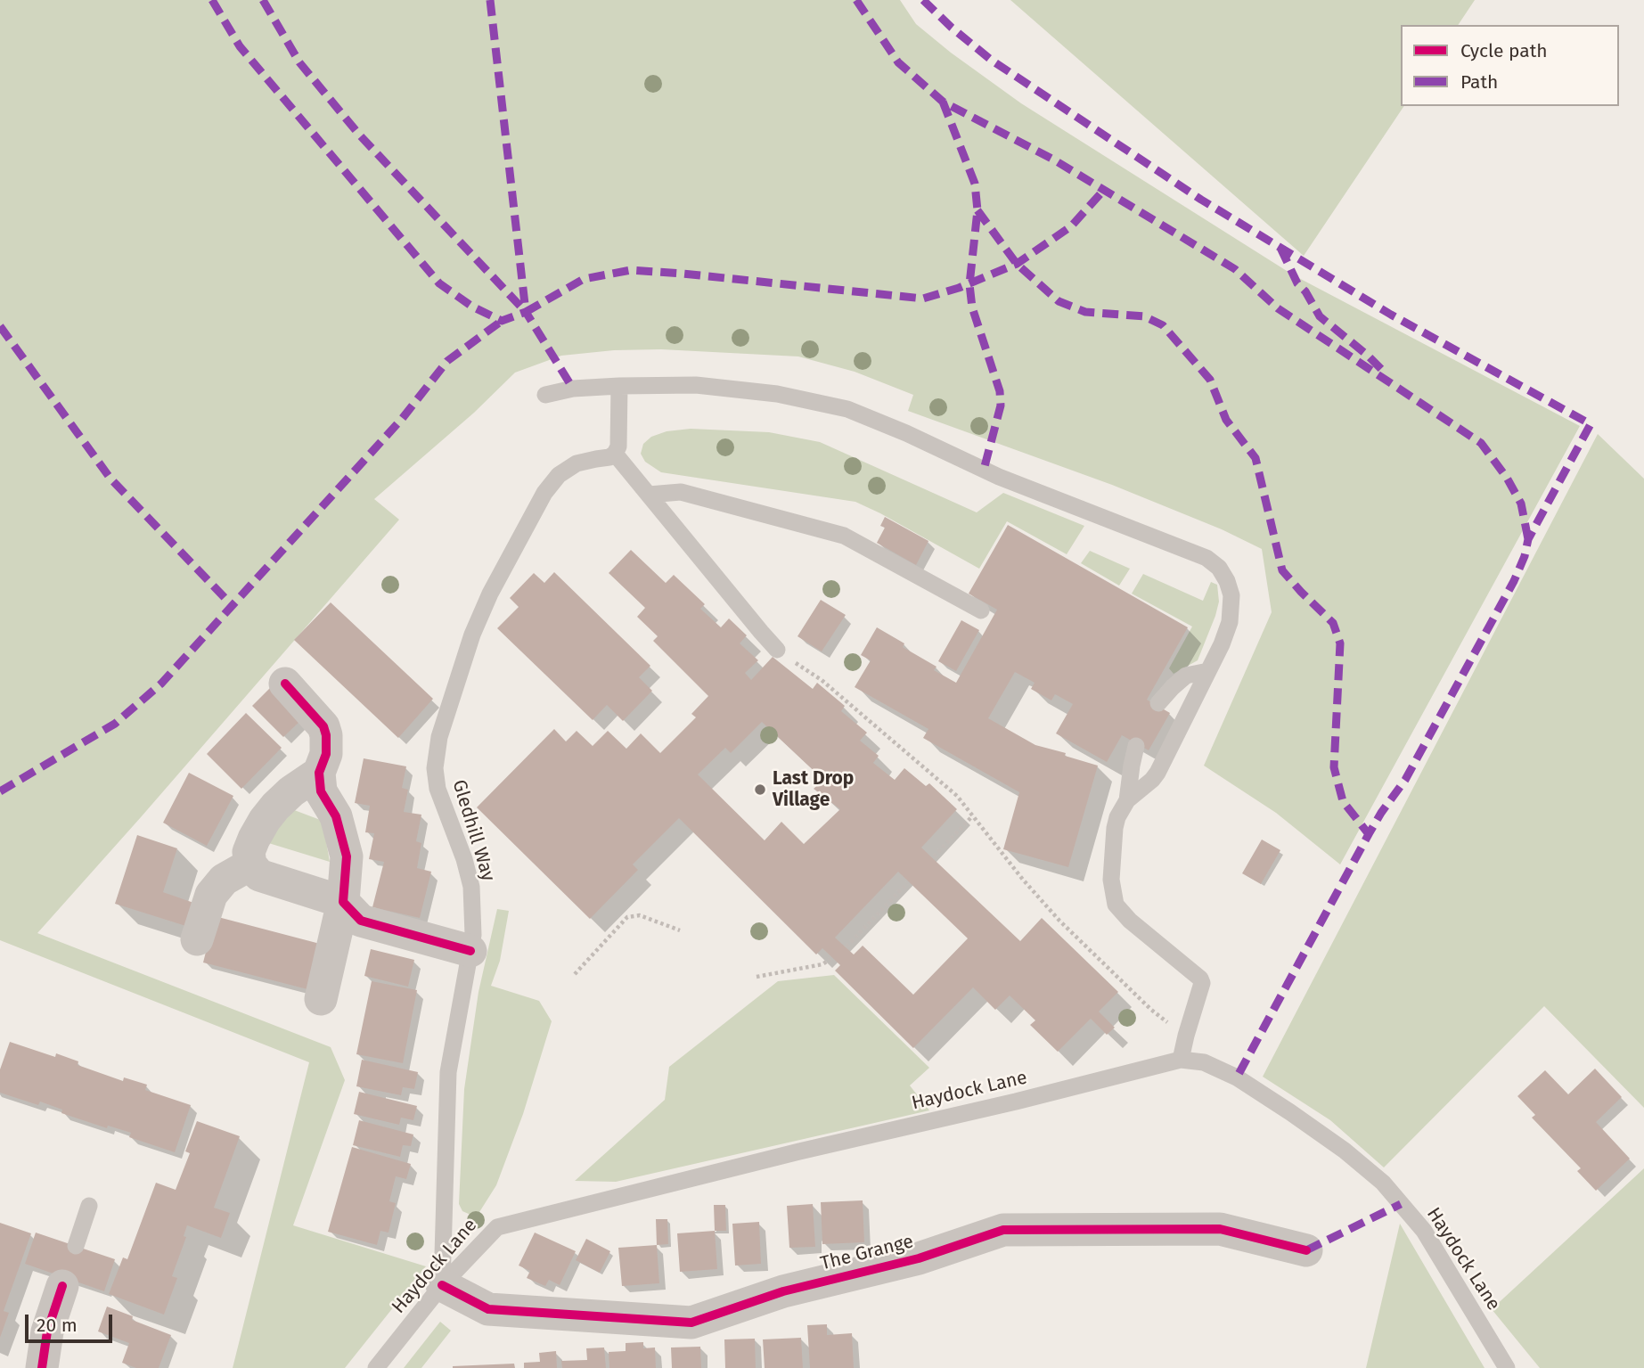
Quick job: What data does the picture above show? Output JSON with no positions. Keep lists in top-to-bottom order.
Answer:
{
  "streets": {
    "street": ["The Grange"],
    "lane": ["Gledhill Way", "Haydock Lane"]
  },
  "crossings": [
    ["Gledhill Way", "Haydock Lane"],
    ["Gledhill Way", "The Grange"],
    ["Haydock Lane", "The Grange"]
  ],
  "places": ["Last Drop Village"],
  "legend": ["Cycle path", "Path"],
  "scale_bar": "20 m"
}
